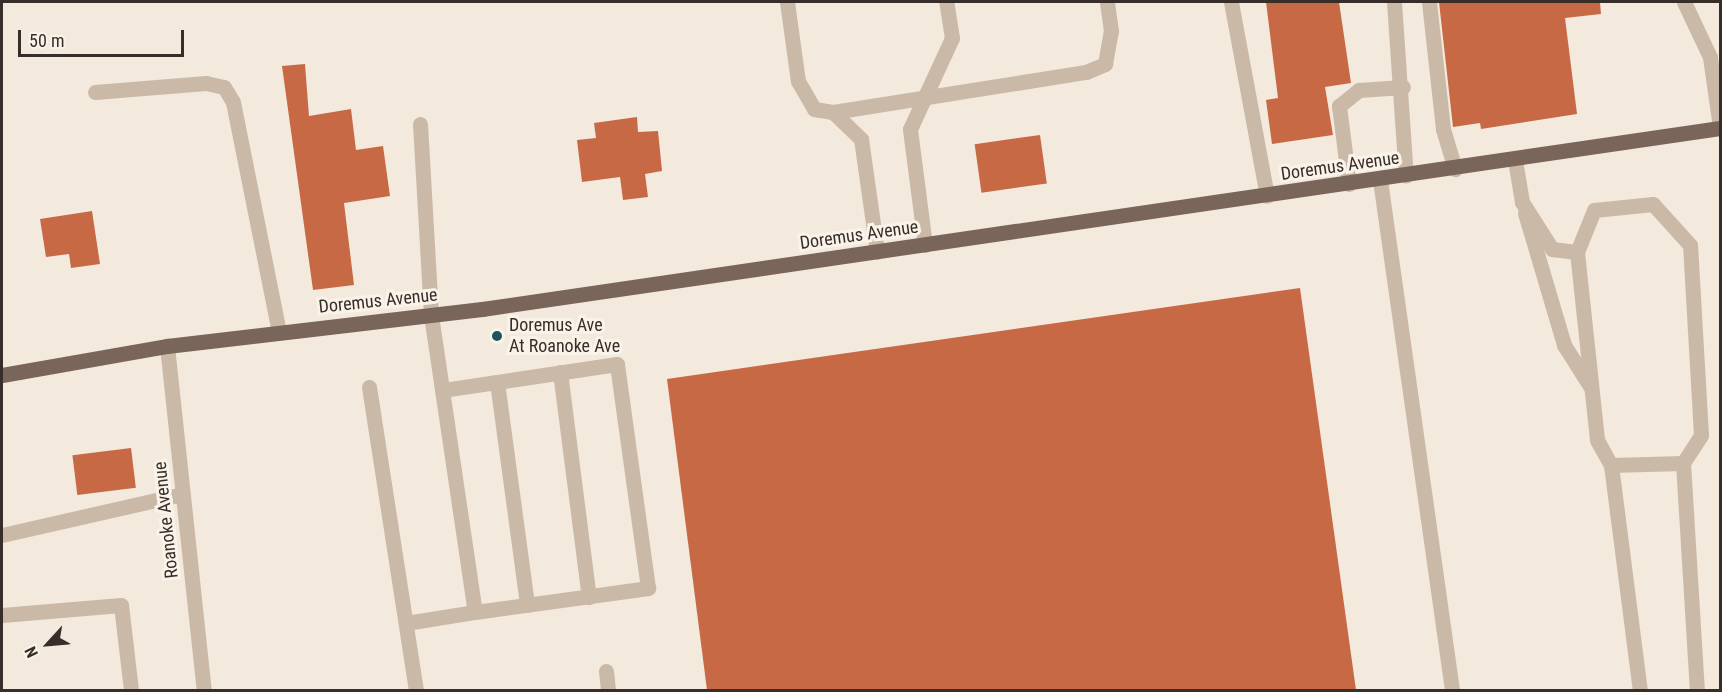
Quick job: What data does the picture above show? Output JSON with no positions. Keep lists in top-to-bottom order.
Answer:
{
  "streets": {
    "main road": ["Doremus Avenue"],
    "street": ["Roanoke Avenue"]
  },
  "crossings": [
    ["Doremus Avenue", "Roanoke Avenue"]
  ],
  "places": ["Doremus Ave At Roanoke Ave"],
  "scale_bar": "50 m",
  "north": "bottom left"
}
